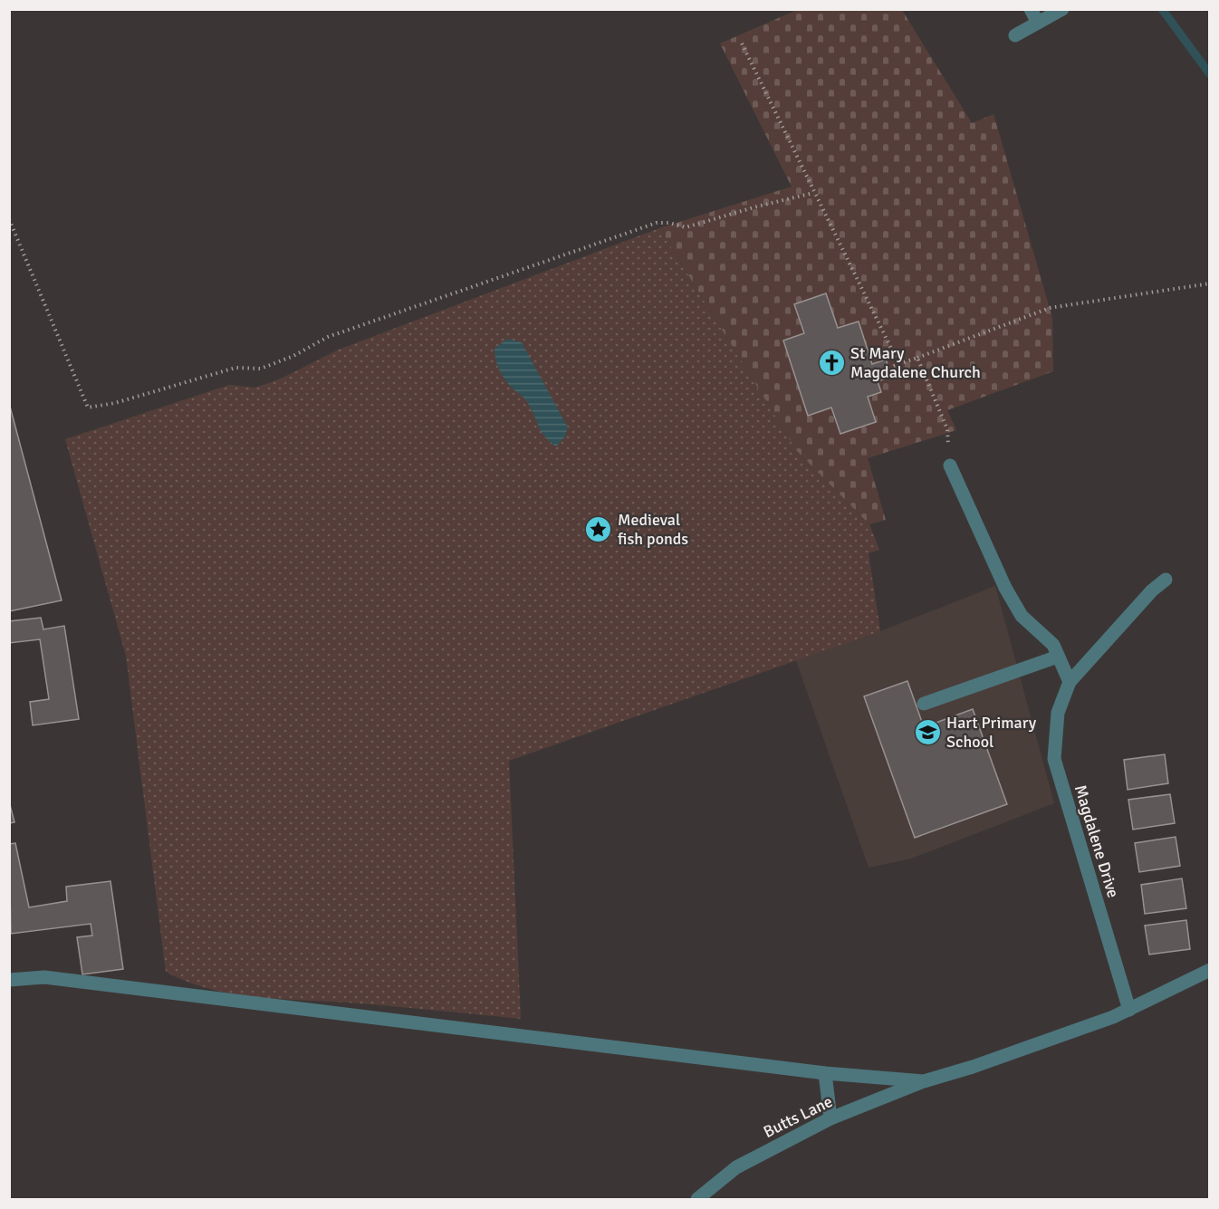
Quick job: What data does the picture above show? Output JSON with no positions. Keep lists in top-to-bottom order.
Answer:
{
  "streets": {
    "street": ["Magdalene Drive", "Butts Lane"]
  },
  "crossings": [
    ["Magdalene Drive", "Butts Lane"]
  ],
  "places": {
    "church": ["St Mary Magdalene Church"],
    "place": ["Medieval fish ponds"],
    "school or university": ["Hart Primary School"]
  }
}
